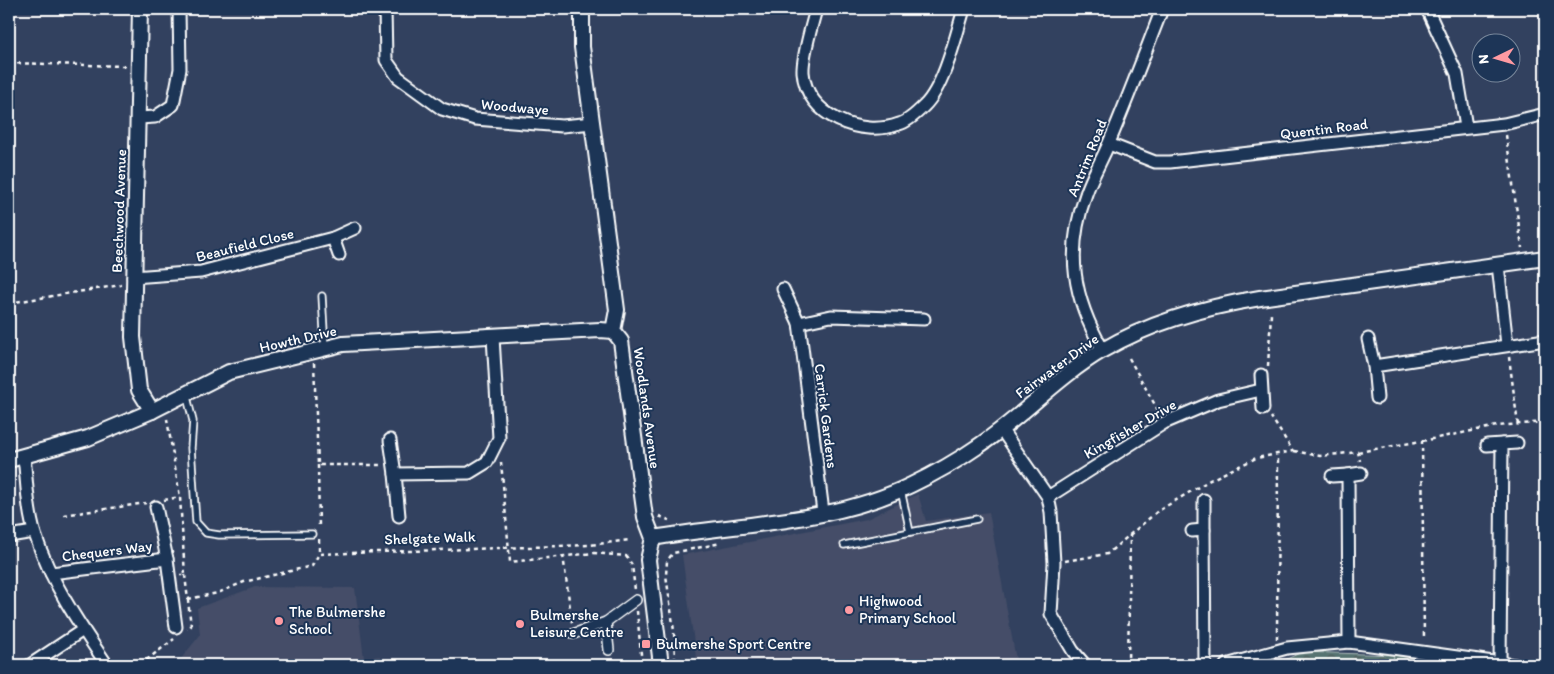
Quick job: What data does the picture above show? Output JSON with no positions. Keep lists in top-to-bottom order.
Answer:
{
  "streets": {
    "street": [
      "Woodwaye",
      "Quentin Road",
      "Antrim Road",
      "Beechwood Avenue",
      "Beaufield Close",
      "Howth Drive",
      "Fairwater Drive",
      "Woodlands Avenue",
      "Carrick Gardens",
      "Kingfisher Drive",
      "Chequers Way"
    ],
    "path": ["Shelgate Walk"]
  },
  "crossings": [
    ["Quentin Road", "Antrim Road"],
    ["Antrim Road", "Fairwater Drive"],
    ["Beechwood Avenue", "Beaufield Close"],
    ["Beechwood Avenue", "Howth Drive"],
    ["Howth Drive", "Woodlands Avenue"],
    ["Howth Drive", "Chequers Way"],
    ["Fairwater Drive", "Woodlands Avenue"],
    ["Fairwater Drive", "Carrick Gardens"]
  ],
  "places": {
    "other": ["Highwood Primary School", "The Bulmershe School", "Bulmershe Leisure Centre"],
    "transit": ["Bulmershe Sport Centre"]
  },
  "north": "left"
}
